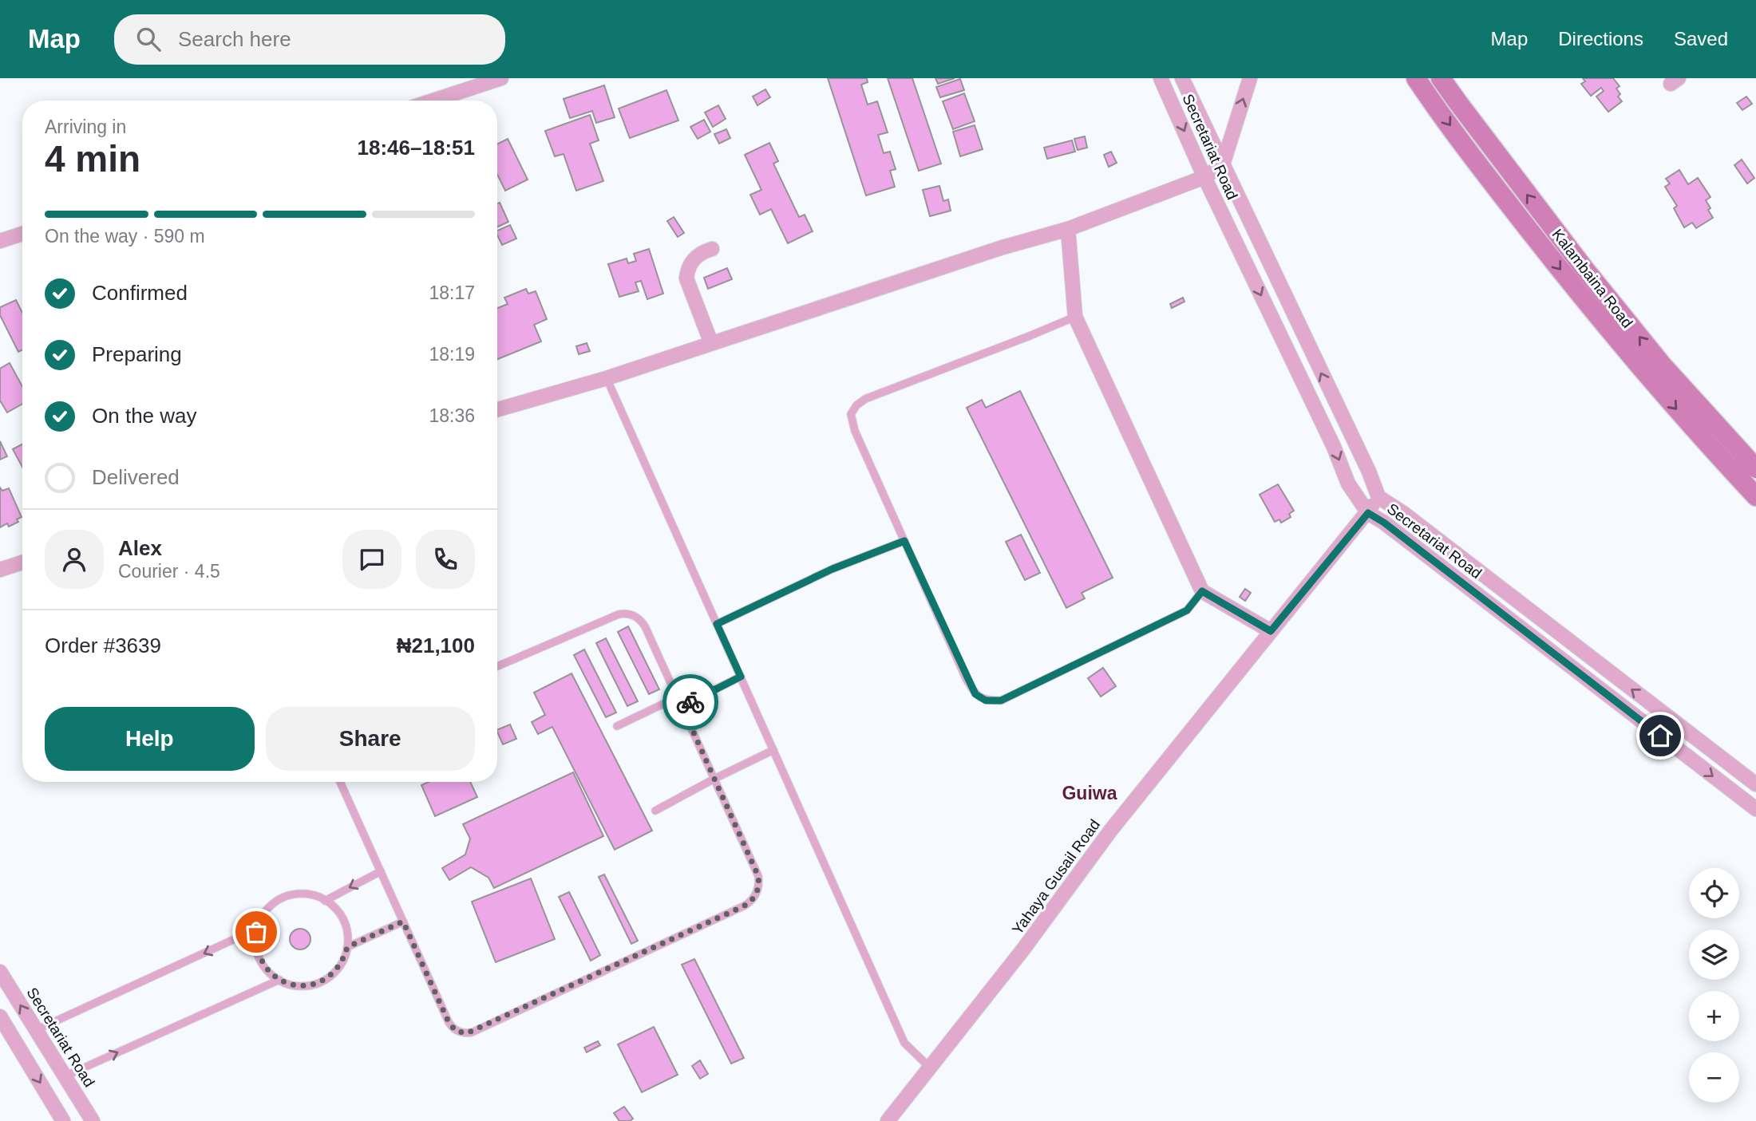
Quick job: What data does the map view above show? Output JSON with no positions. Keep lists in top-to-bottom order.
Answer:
{
  "streets": {
    "main road": ["Kalambaina Road"],
    "street": ["Secretariat Road", "Yahaya Gusail Road"]
  },
  "crossings": [
    ["Secretariat Road", "Yahaya Gusail Road"]
  ],
  "districts": ["Guiwa"],
  "page": {
    "header": "Map",
    "search": "Search here",
    "nav": ["Map", "Directions", "Saved"],
    "heading": ["4 min", "Arriving in", "18:46–18:51"],
    "panel": [
      "Alex",
      "Courier · 4.5",
      "Order #3639",
      "₦21,100"
    ],
    "bar": "On the way · 590 m",
    "list": [
      ["Confirmed", "18:17"],
      ["Preparing", "18:19"],
      ["On the way", "18:36"],
      "Delivered"
    ],
    "buttons": ["Help", "Share"],
    "map_buttons": ["+", "−"]
  }
}
